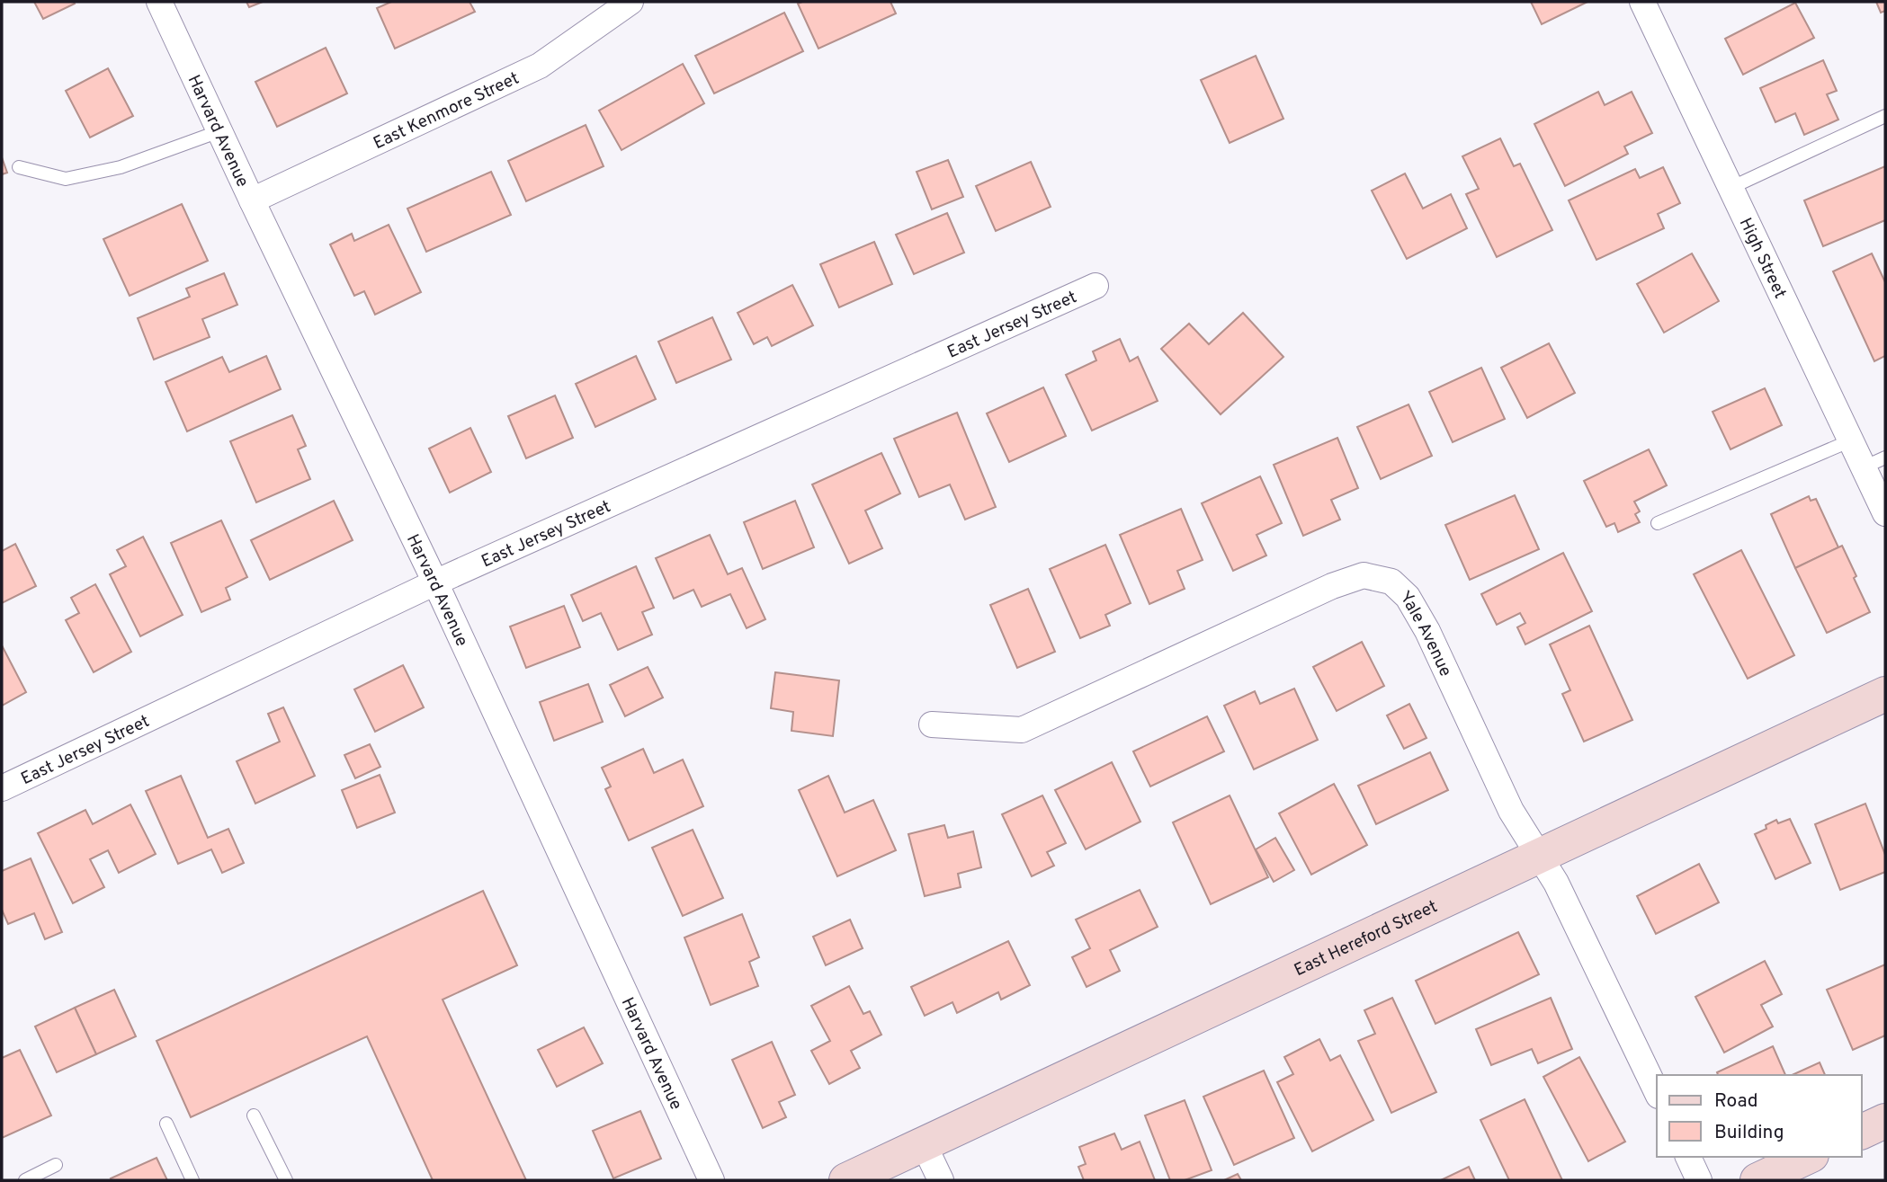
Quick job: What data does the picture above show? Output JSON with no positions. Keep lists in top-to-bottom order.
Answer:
{
  "streets": {
    "street": [
      "East Kenmore Street",
      "Harvard Avenue",
      "High Street",
      "East Jersey Street",
      "Yale Avenue",
      "East Hereford Street"
    ]
  },
  "crossings": [
    ["East Kenmore Street", "Harvard Avenue"],
    ["Harvard Avenue", "East Jersey Street"],
    ["Yale Avenue", "East Hereford Street"]
  ],
  "legend": ["Road", "Building"]
}
